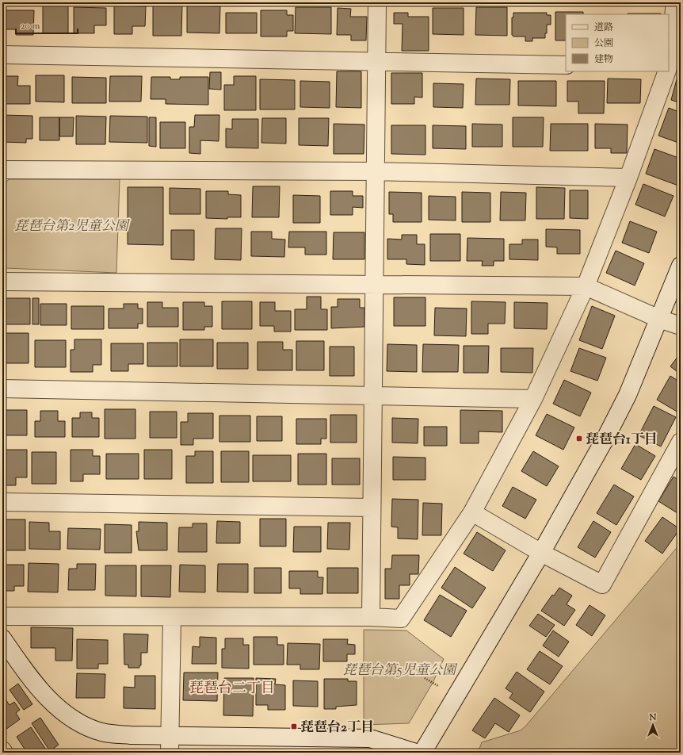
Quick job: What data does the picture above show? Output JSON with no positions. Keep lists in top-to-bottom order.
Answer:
{
  "districts": ["琵琶台二丁目"],
  "parks": ["琵琶台第2児童公園", "琵琶台第5児童公園"],
  "places": {
    "transit": ["琵琶台1丁目", "琵琶台2丁目"]
  },
  "legend": ["道路", "公園", "建物"],
  "scale_bar": "20 m",
  "north": "top"
}
